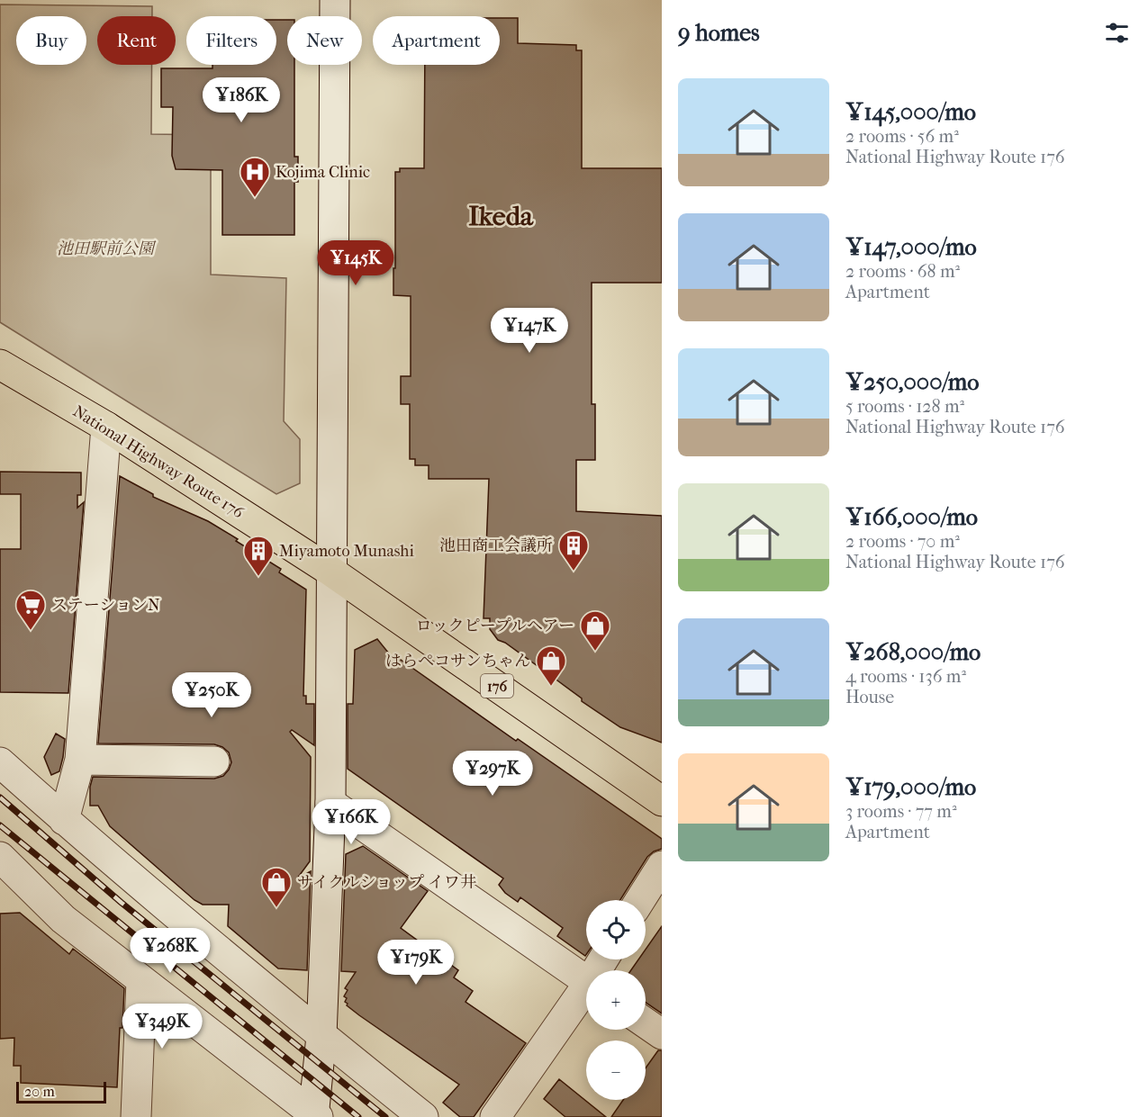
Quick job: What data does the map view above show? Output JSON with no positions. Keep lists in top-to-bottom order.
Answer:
{
  "streets": {
    "highway": ["National Highway Route 176", "176"]
  },
  "districts": ["Ikeda"],
  "parks": ["池田駅前公園"],
  "places": {
    "hospital": ["Kojima Clinic"],
    "building": ["池田商工会議所", "Miyamoto Munashi"],
    "supermarket": ["ステーションN"],
    "shop": ["ロックピープルヘアー", "はらペコサンちゃん", "サイクルショップ イワ井"]
  },
  "scale_bar": "20 m",
  "page": {
    "heading": "9 homes",
    "chip": [
      "Buy",
      "Rent",
      "Filters",
      "New",
      "Apartment"
    ],
    "list": [
      {
        "name": "¥145,000/mo",
        "note": "2 rooms · 56 m² · National Highway Route 176"
      },
      {
        "name": "¥147,000/mo",
        "note": "2 rooms · 68 m² · Apartment"
      },
      {
        "name": "¥250,000/mo",
        "note": "5 rooms · 128 m² · National Highway Route 176"
      },
      {
        "name": "¥166,000/mo",
        "note": "2 rooms · 70 m² · National Highway Route 176"
      },
      {
        "name": "¥268,000/mo",
        "note": "4 rooms · 136 m² · House"
      },
      {
        "name": "¥179,000/mo",
        "note": "3 rooms · 77 m² · Apartment"
      }
    ],
    "price": [
      "¥186K",
      "¥145K",
      "¥147K",
      "¥250K",
      "¥297K",
      "¥166K",
      "¥268K",
      "¥179K",
      "¥349K"
    ],
    "map_buttons": ["+", "−"],
    "scale": "20 m"
  }
}
